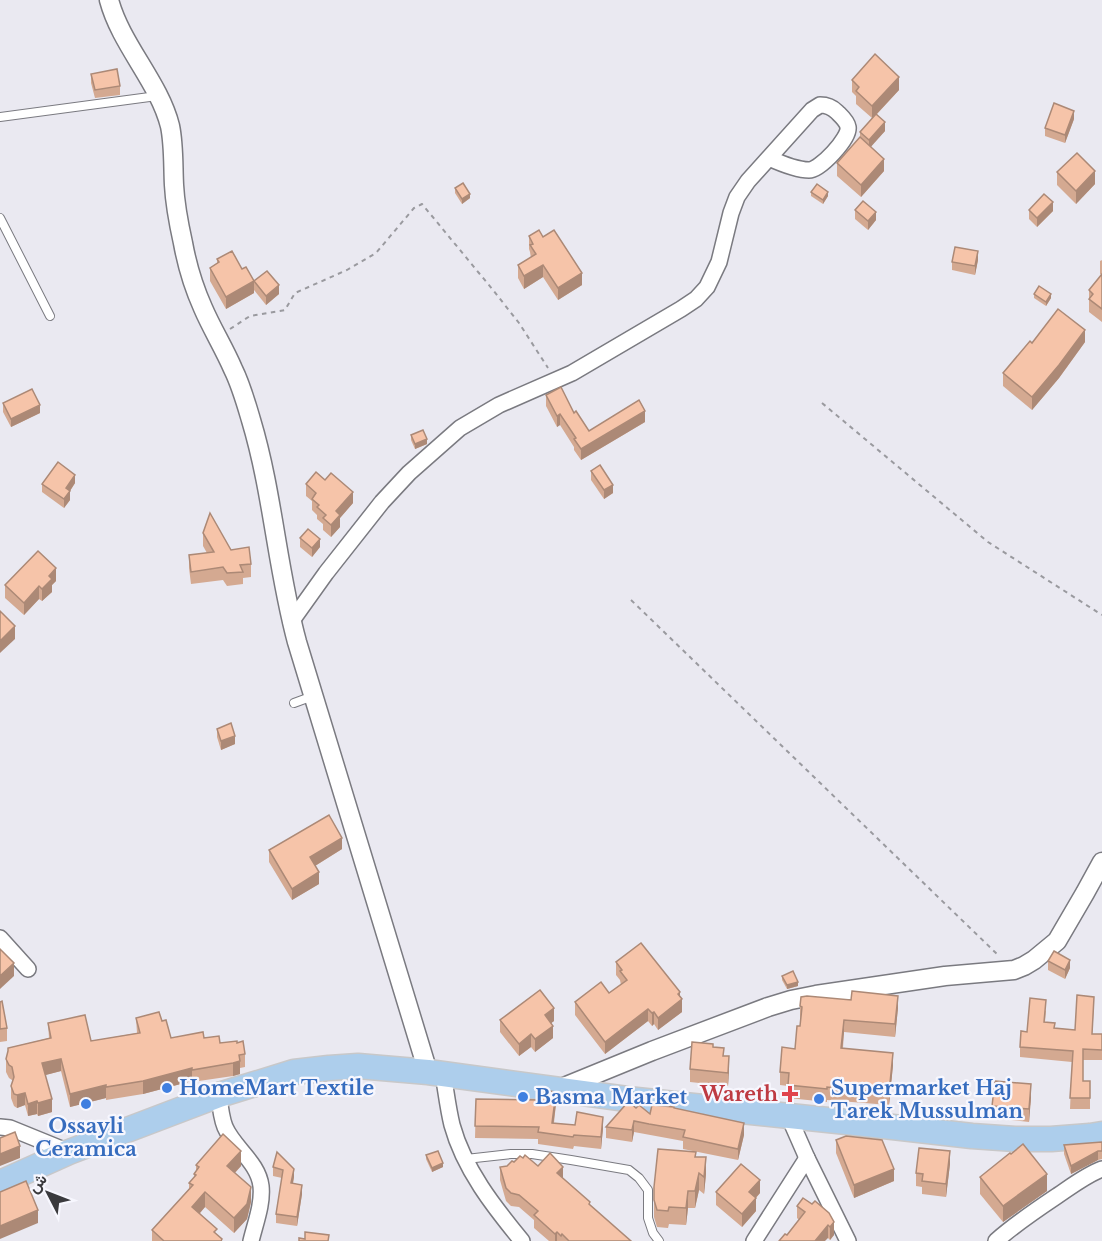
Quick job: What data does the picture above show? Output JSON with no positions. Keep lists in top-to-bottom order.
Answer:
{
  "places": {
    "other": [
      "HomeMart Textile",
      "Basma Market",
      "Supermarket Haj Tarek Mussulman",
      "Ossayli Ceramica"
    ],
    "health": ["Wareth"]
  },
  "north": "top left"
}
